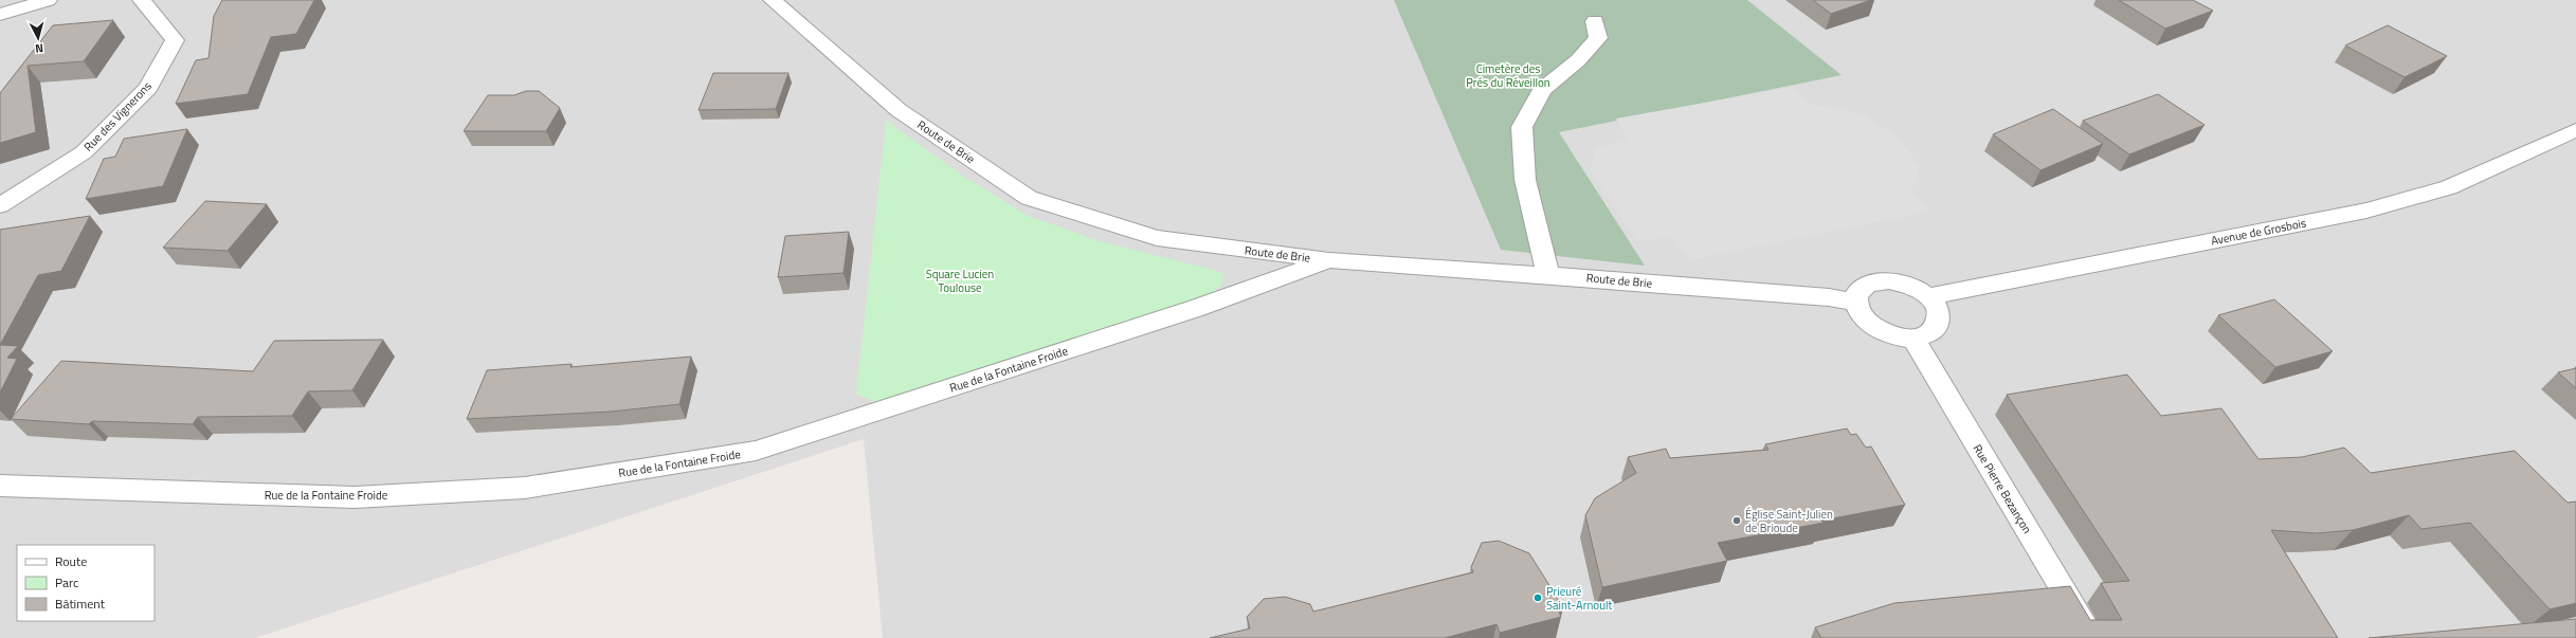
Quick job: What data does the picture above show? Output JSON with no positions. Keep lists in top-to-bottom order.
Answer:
{
  "streets": {
    "street": [
      "Rue des Vignerons",
      "Route de Brie",
      "Avenue de Grosbois",
      "Rue de la Fontaine Froide",
      "Rue Pierre Bezançon"
    ]
  },
  "crossings": [
    ["Route de Brie", "Avenue de Grosbois"],
    ["Route de Brie", "Rue de la Fontaine Froide"],
    ["Route de Brie", "Rue Pierre Bezançon"],
    ["Avenue de Grosbois", "Rue Pierre Bezançon"]
  ],
  "parks": ["Cimetère des Prés du Réveillon", "Square Lucien Toulouse"],
  "places": ["Église Saint-Julien de Brioude", "Prieuré Saint-Arnoult"],
  "legend": ["Route", "Parc", "Bâtiment"],
  "north": "bottom"
}
